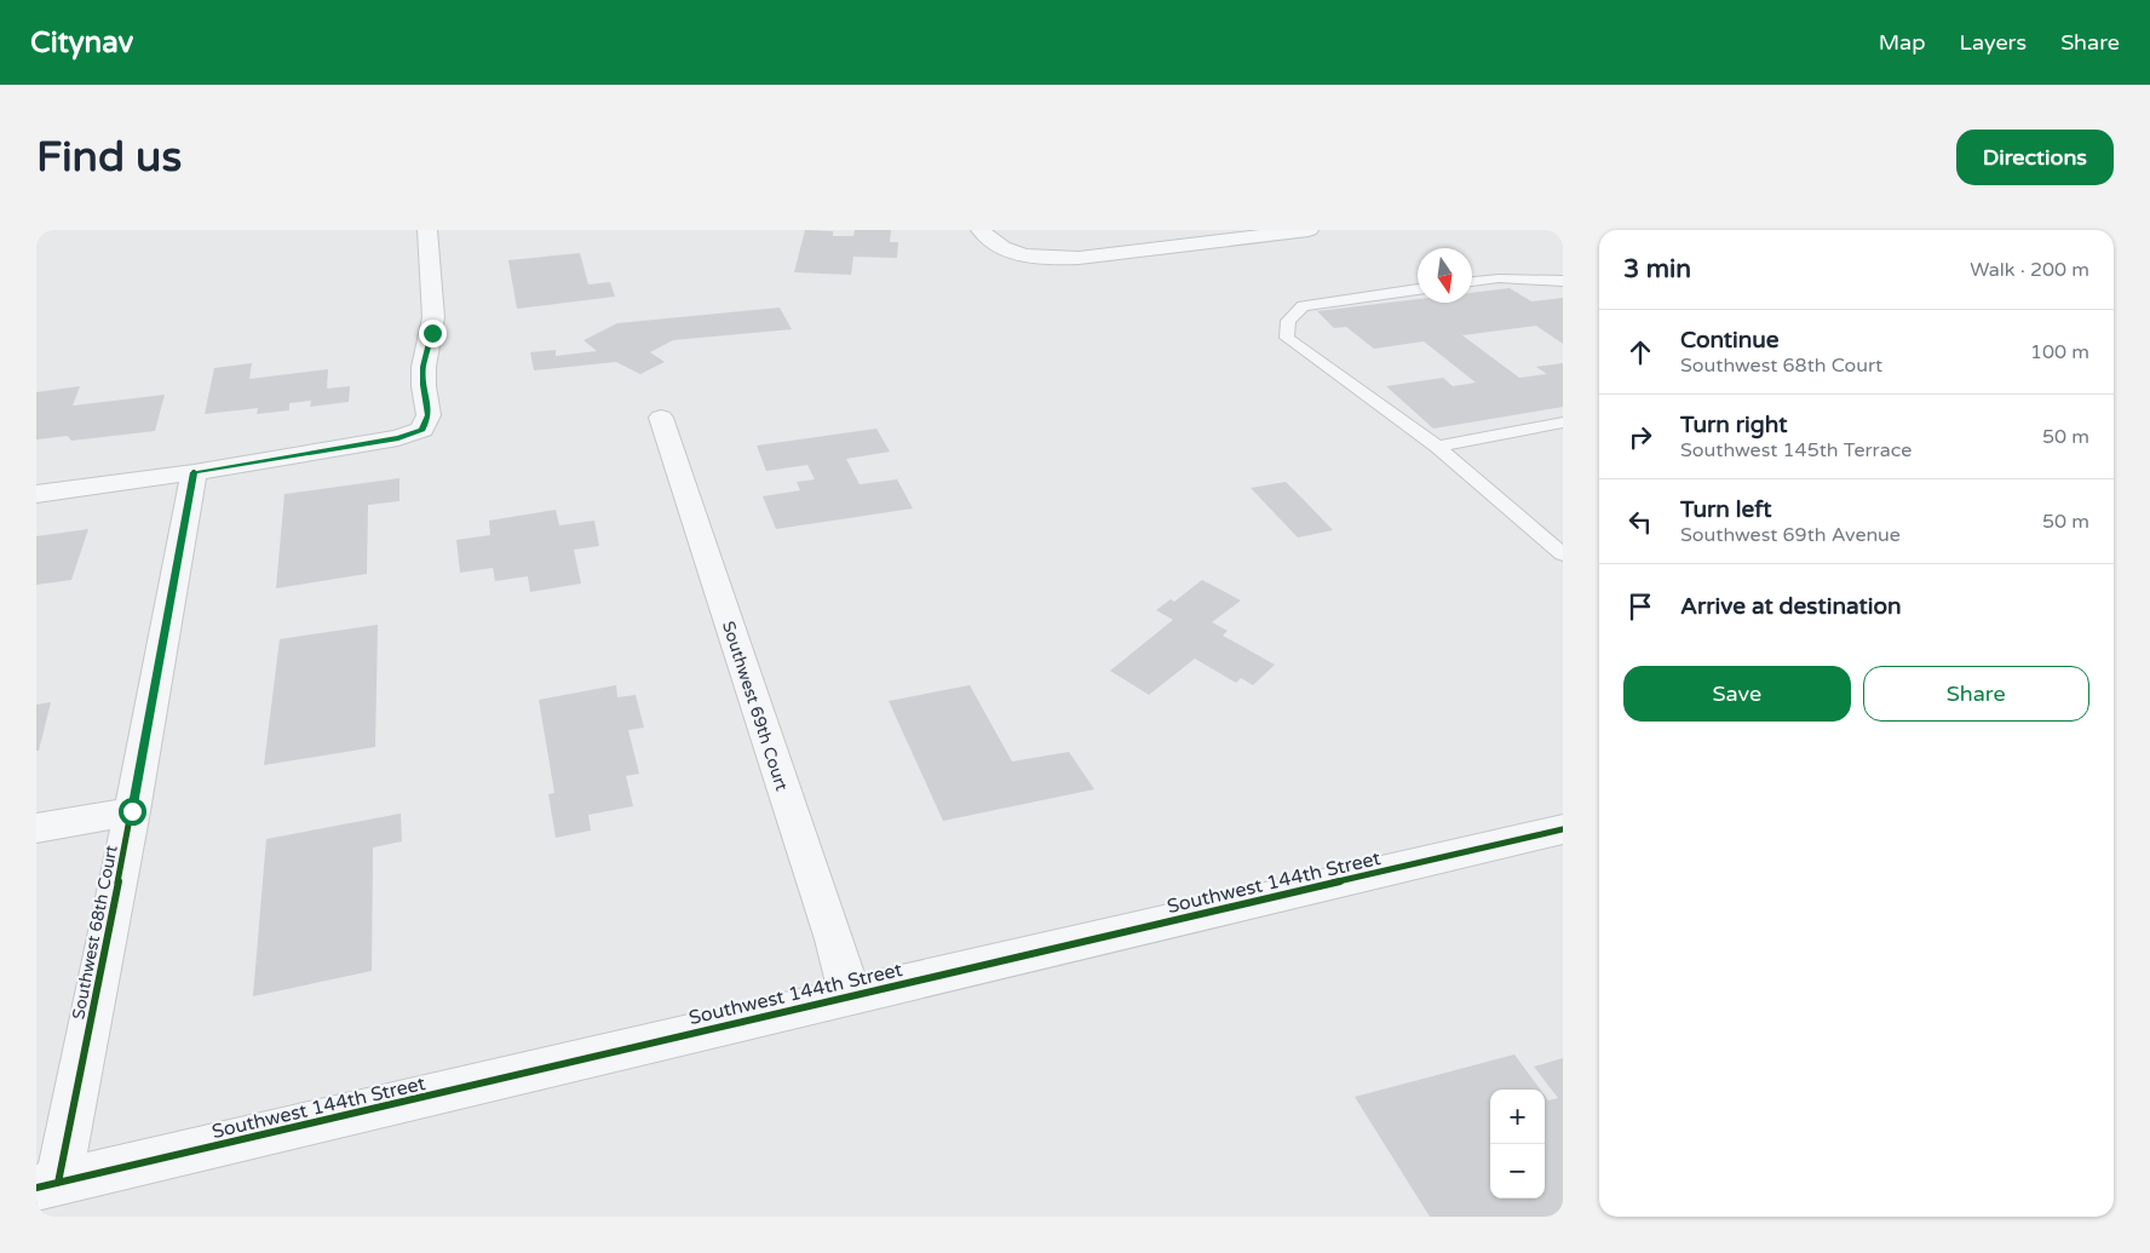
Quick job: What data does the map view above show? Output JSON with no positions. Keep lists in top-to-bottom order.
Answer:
{
  "streets": {
    "street": ["Southwest 69th Court", "Southwest 144th Street", "Southwest 68th Court"]
  },
  "crossings": [
    ["Southwest 69th Court", "Southwest 144th Street"],
    ["Southwest 144th Street", "Southwest 68th Court"]
  ],
  "north": "bottom",
  "page": {
    "header": "Citynav",
    "nav": ["Map", "Layers", "Share"],
    "buttons": [
      "Directions",
      ["Save", "Share"]
    ],
    "title": "Find us",
    "heading": ["3 min", "Walk · 200 m"],
    "list": [
      ["Continue", "Southwest 68th Court", "100 m"],
      ["Turn right", "Southwest 145th Terrace", "50 m"],
      ["Turn left", "Southwest 69th Avenue", "50 m"],
      "Arrive at destination"
    ],
    "map_buttons": ["+", "−"]
  }
}
